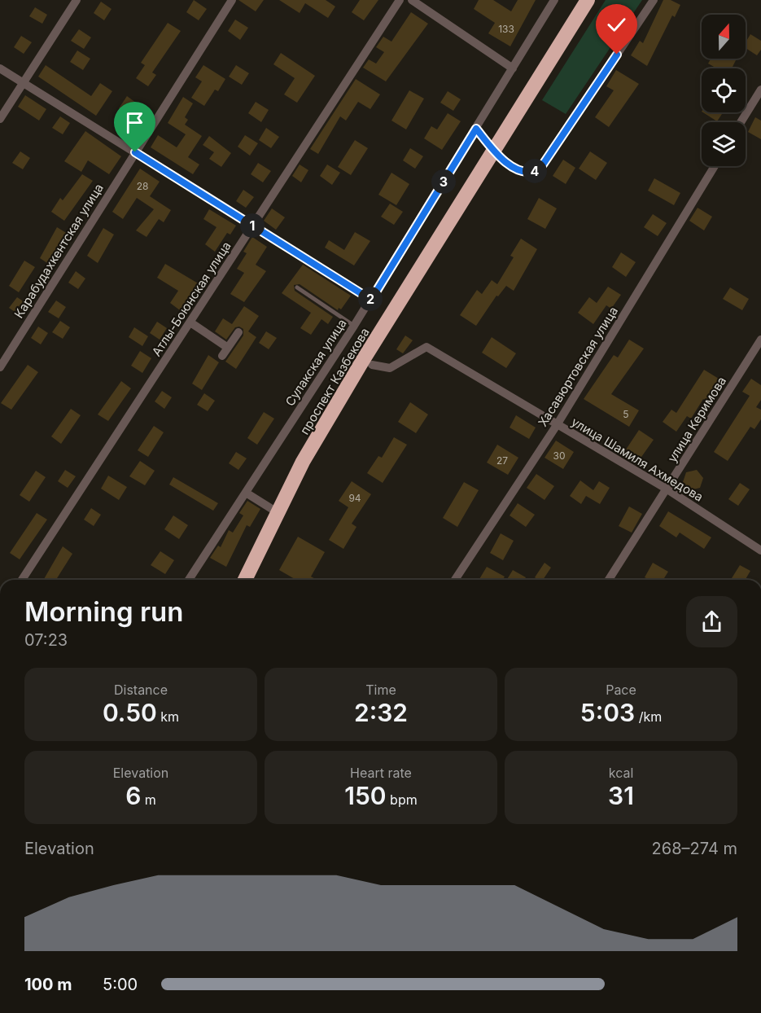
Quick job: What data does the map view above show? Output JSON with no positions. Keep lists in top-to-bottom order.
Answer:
{
  "streets": {
    "highway": ["проспект Казбекова"],
    "street": [
      "Карабудахкентская улица",
      "Атлы-Боюнская улица",
      "Сулакская улица",
      "Хасавюртовская улица",
      "улица Керимова",
      "улица Шамиля Ахмедова"
    ]
  },
  "crossings": [
    ["Хасавюртовская улица", "улица Шамиля Ахмедова"],
    ["проспект Казбекова", "улица Шамиля Ахмедова"],
    ["улица Керимова", "улица Шамиля Ахмедова"]
  ],
  "house_numbers": [
    "133",
    "28",
    "5",
    "30",
    "27",
    "94"
  ],
  "north": "top",
  "page": {
    "pins": [
      "4",
      "3",
      "1",
      "2"
    ],
    "heading": ["Morning run", "07:23"],
    "stats": [
      ["Distance", "0.50 km"],
      ["Time", "2:32"],
      ["Pace", "5:03 /km"],
      ["Elevation", "6 m"],
      ["Heart rate", "150 bpm"],
      ["kcal", "31"]
    ],
    "chart": ["Elevation", "268–274 m"],
    "list": [
      {
        "name": "100 m",
        "note": "5:00"
      }
    ]
  }
}
